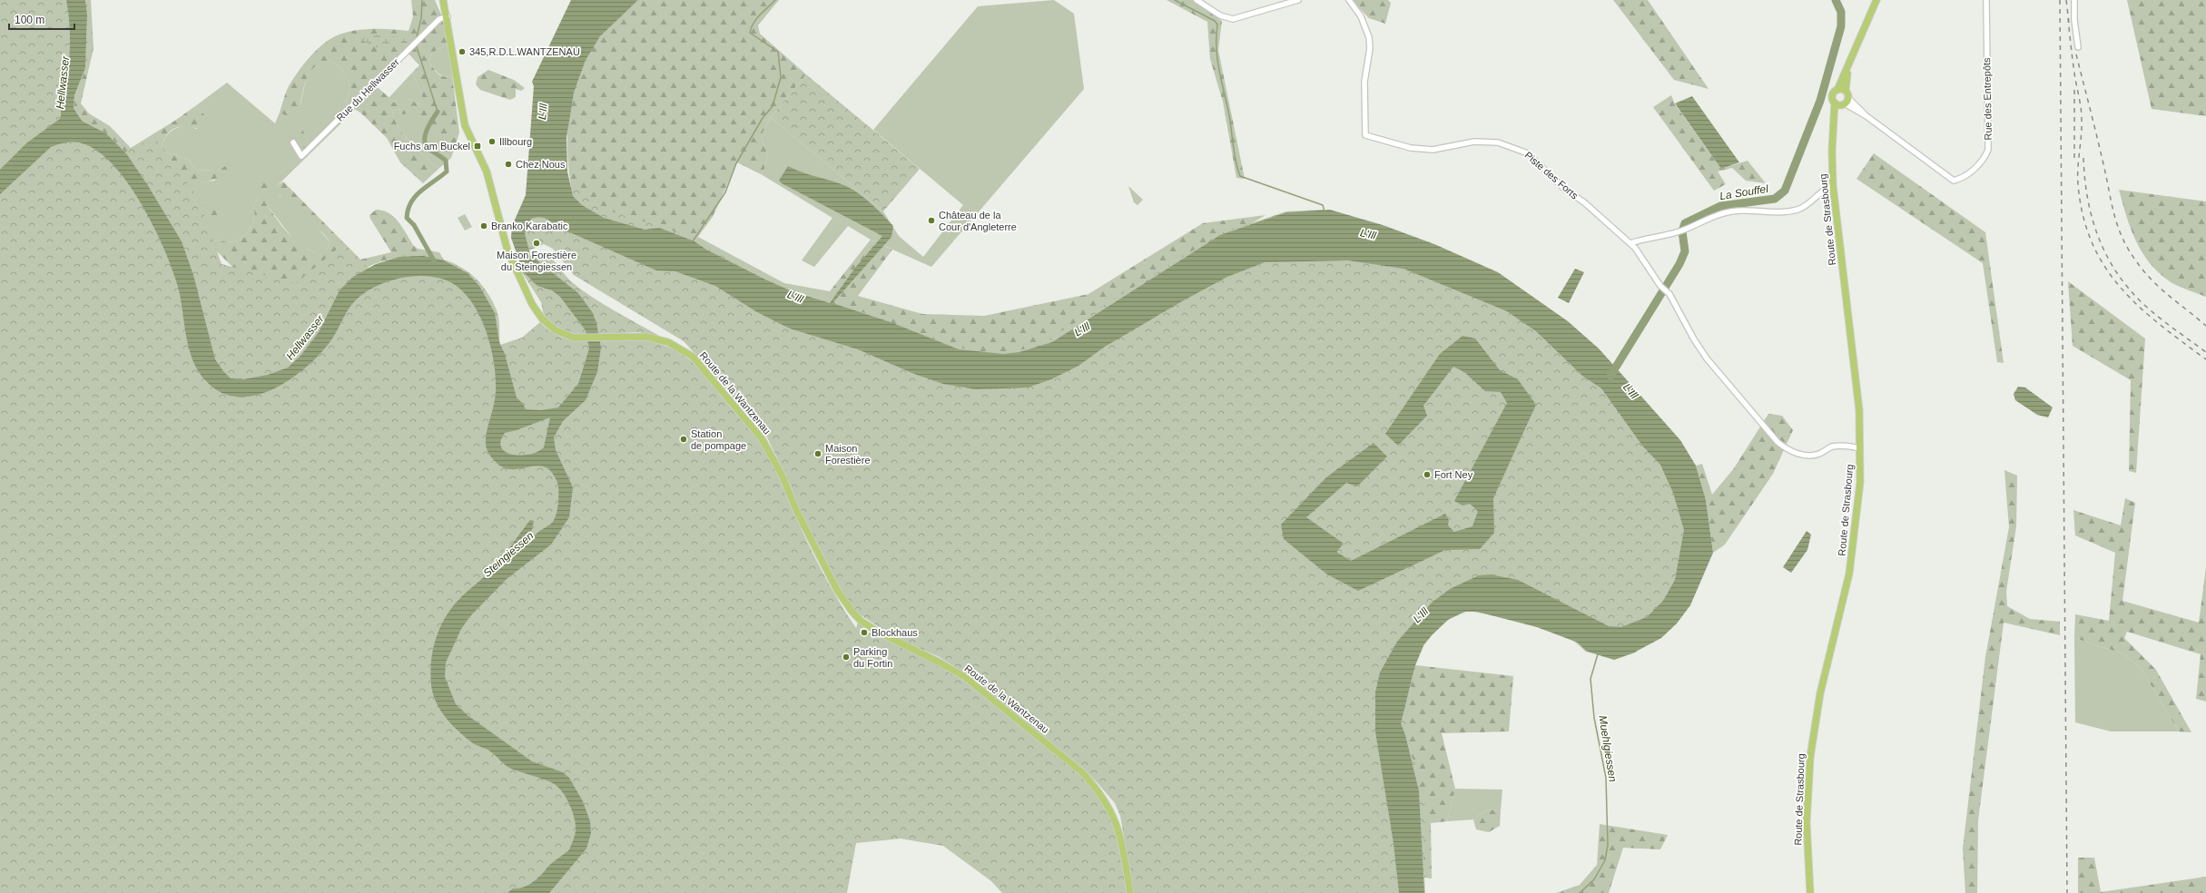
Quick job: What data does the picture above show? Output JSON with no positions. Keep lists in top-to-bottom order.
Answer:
{
  "streets": {
    "main road": ["Route de Strasbourg", "Route de la Wantzenau"],
    "street": ["Rue du Hellwasser", "Rue des Entrepôts", "Piste des Forts"]
  },
  "crossings": [
    ["Rue du Hellwasser", "Route de la Wantzenau"],
    ["Rue des Entrepôts", "Route de Strasbourg"],
    ["Piste des Forts", "Route de Strasbourg"]
  ],
  "water": [
    "Hellwasser",
    "L'Ill",
    "La Souffel",
    "Steingiessen",
    "Muehlgiessen"
  ],
  "places": {
    "other": [
      "345,R.D.L.WANTZENAU",
      "Illbourg",
      "Chez Nous",
      "Château de la Cour d'Angleterre",
      "Branko Karabatic",
      "Maison Forestière du Steingiessen",
      "Station de pompage",
      "Maison Forestière",
      "Fort Ney",
      "Blockhaus",
      "Parking du Fortin"
    ],
    "transit": ["Fuchs am Buckel"]
  },
  "scale_bar": "100 m"
}
